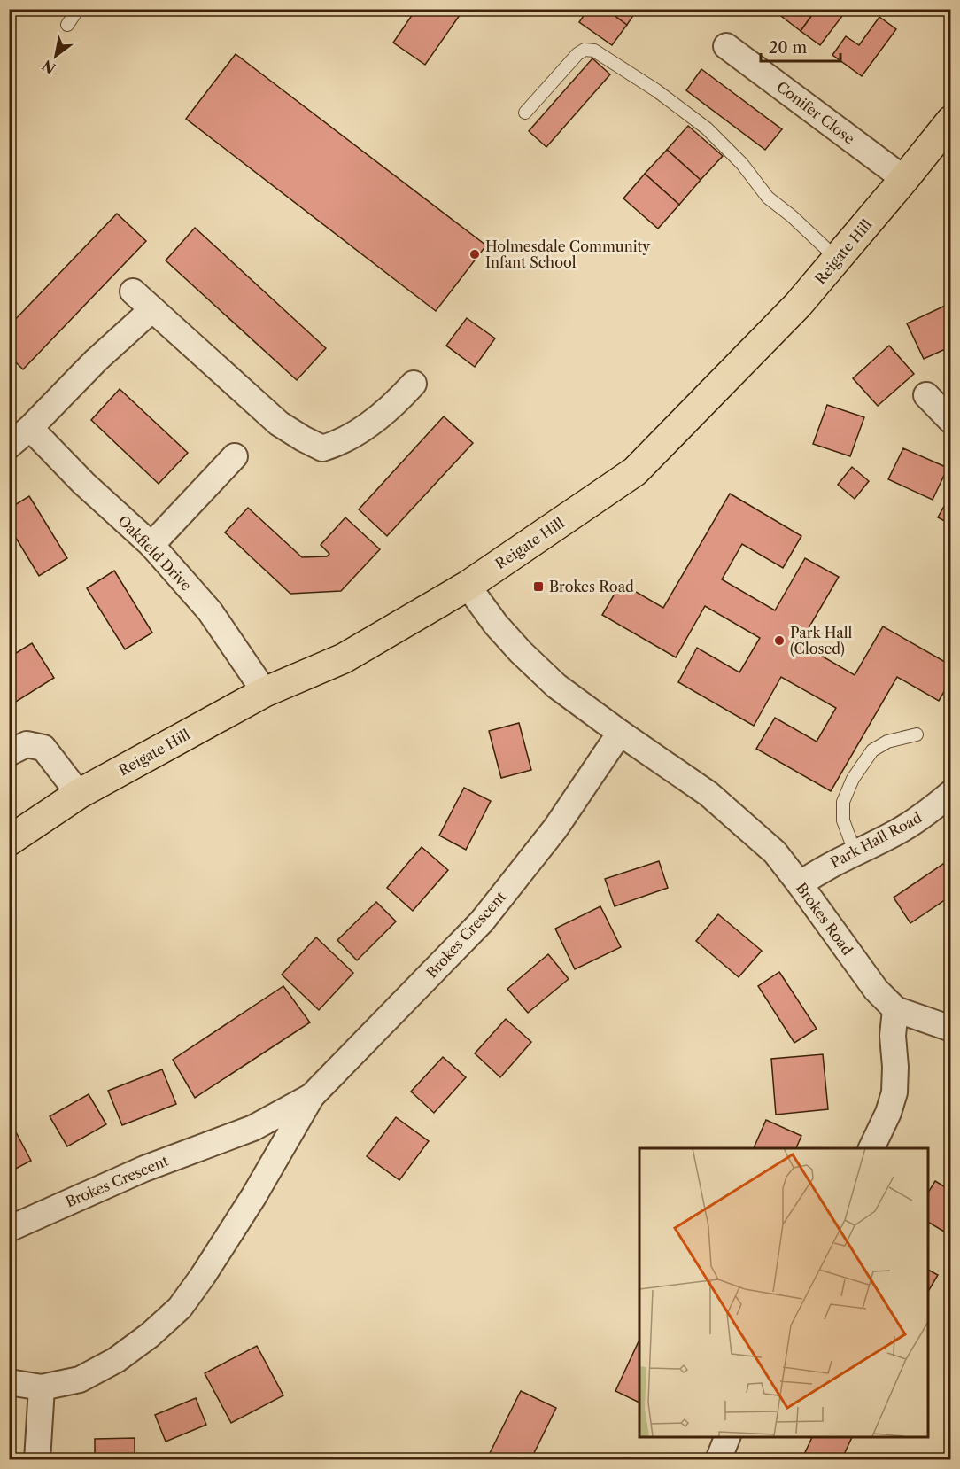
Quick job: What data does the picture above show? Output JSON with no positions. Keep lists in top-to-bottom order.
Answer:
{
  "streets": {
    "main road": ["Reigate Hill"],
    "street": [
      "Conifer Close",
      "Oakfield Drive",
      "Park Hall Road",
      "Brokes Road",
      "Brokes Crescent"
    ]
  },
  "crossings": [
    ["Conifer Close", "Reigate Hill"],
    ["Reigate Hill", "Oakfield Drive"],
    ["Reigate Hill", "Brokes Road"],
    ["Park Hall Road", "Brokes Road"],
    ["Brokes Road", "Brokes Crescent"]
  ],
  "places": {
    "other": ["Holmesdale Community Infant School", "Park Hall (Closed)"],
    "transit": ["Brokes Road"]
  },
  "scale_bar": "20 m",
  "north": "bottom left"
}
